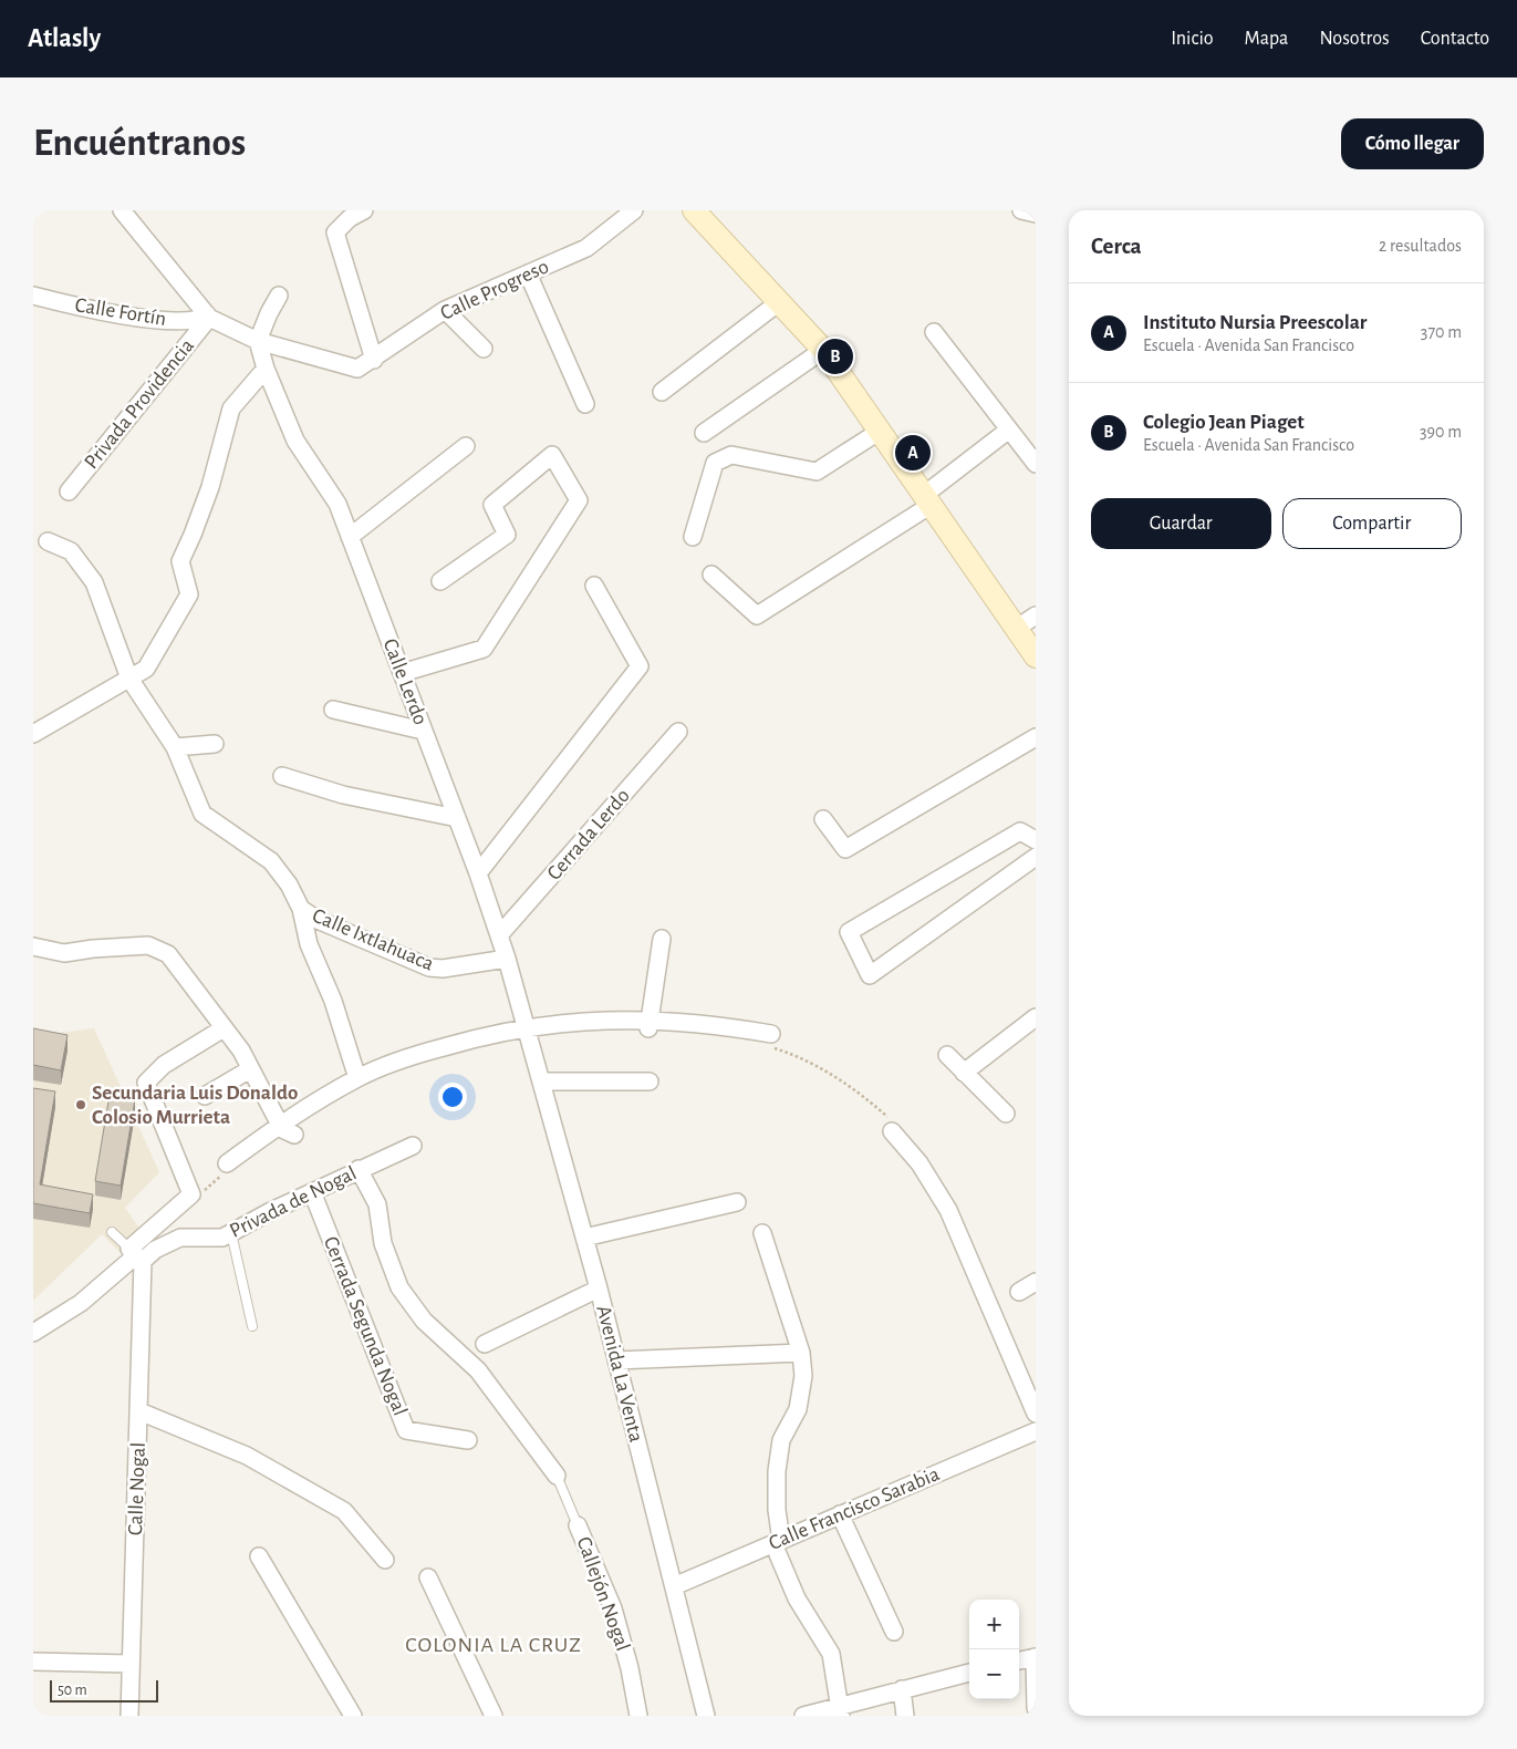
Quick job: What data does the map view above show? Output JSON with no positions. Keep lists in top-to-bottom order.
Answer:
{
  "streets": {
    "street": [
      "Calle Progreso",
      "Calle Fortín",
      "Privada Providencia",
      "Calle Lerdo",
      "Cerrada Lerdo",
      "Calle Ixtlahuaca",
      "Privada de Nogal",
      "Cerrada Segunda Nogal",
      "Avenida La Venta",
      "Calle Nogal",
      "Calle Francisco Sarabia",
      "Callejón Nogal"
    ]
  },
  "crossings": [
    ["Calle Progreso", "Calle Fortín"],
    ["Calle Progreso", "Privada Providencia"],
    ["Calle Progreso", "Calle Lerdo"],
    ["Calle Fortín", "Privada Providencia"],
    ["Calle Lerdo", "Cerrada Lerdo"],
    ["Calle Lerdo", "Calle Ixtlahuaca"],
    ["Calle Lerdo", "Avenida La Venta"],
    ["Privada de Nogal", "Cerrada Segunda Nogal"],
    ["Privada de Nogal", "Calle Nogal"],
    ["Avenida La Venta", "Calle Francisco Sarabia"]
  ],
  "districts": ["COLONIA LA CRUZ"],
  "places": ["Secundaria Luis Donaldo Colosio Murrieta"],
  "scale_bar": "50 m",
  "page": {
    "header": "Atlasly",
    "nav": [
      "Inicio",
      "Mapa",
      "Nosotros",
      "Contacto"
    ],
    "buttons": [
      "Cómo llegar",
      ["Guardar", "Compartir"]
    ],
    "title": "Encuéntranos",
    "heading": ["Cerca", "2 resultados"],
    "list": [
      {
        "mark": "A",
        "name": "Instituto Nursia Preescolar",
        "note": "Escuela · Avenida San Francisco",
        "value": "370 m"
      },
      {
        "mark": "B",
        "name": "Colegio Jean Piaget",
        "note": "Escuela · Avenida San Francisco",
        "value": "390 m"
      }
    ],
    "pins": ["B", "A"],
    "map_buttons": ["+", "−"],
    "scale": "50 m"
  }
}
